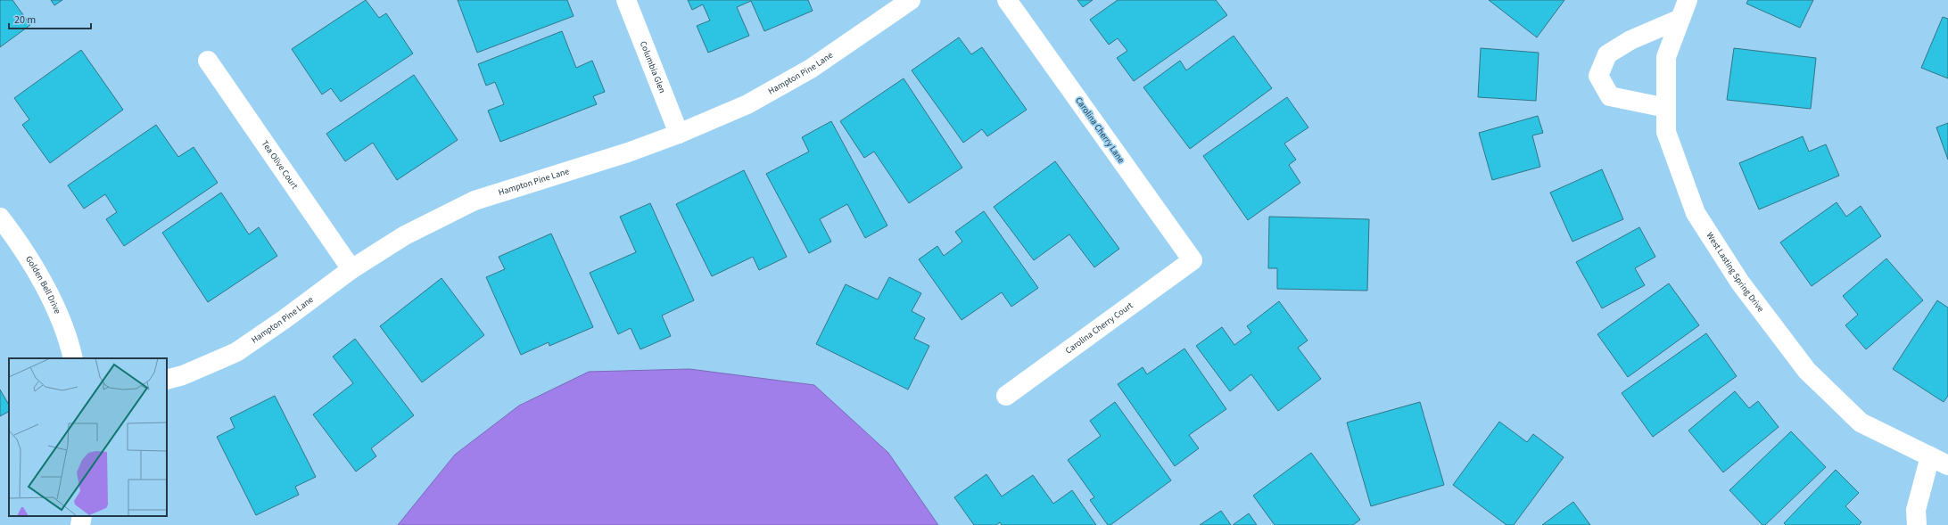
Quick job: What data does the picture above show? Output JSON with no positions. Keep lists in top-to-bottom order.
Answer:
{
  "streets": {
    "street": [
      "Columbia Glen",
      "Hampton Pine Lane",
      "Carolina Cherry Lane",
      "Tea Olive Court",
      "West Lasting Spring Drive",
      "Golden Bell Drive",
      "Carolina Cherry Court"
    ]
  },
  "crossings": [
    ["Columbia Glen", "Hampton Pine Lane"],
    ["Hampton Pine Lane", "Tea Olive Court"],
    ["Carolina Cherry Lane", "Carolina Cherry Court"]
  ],
  "scale_bar": "20 m"
}
